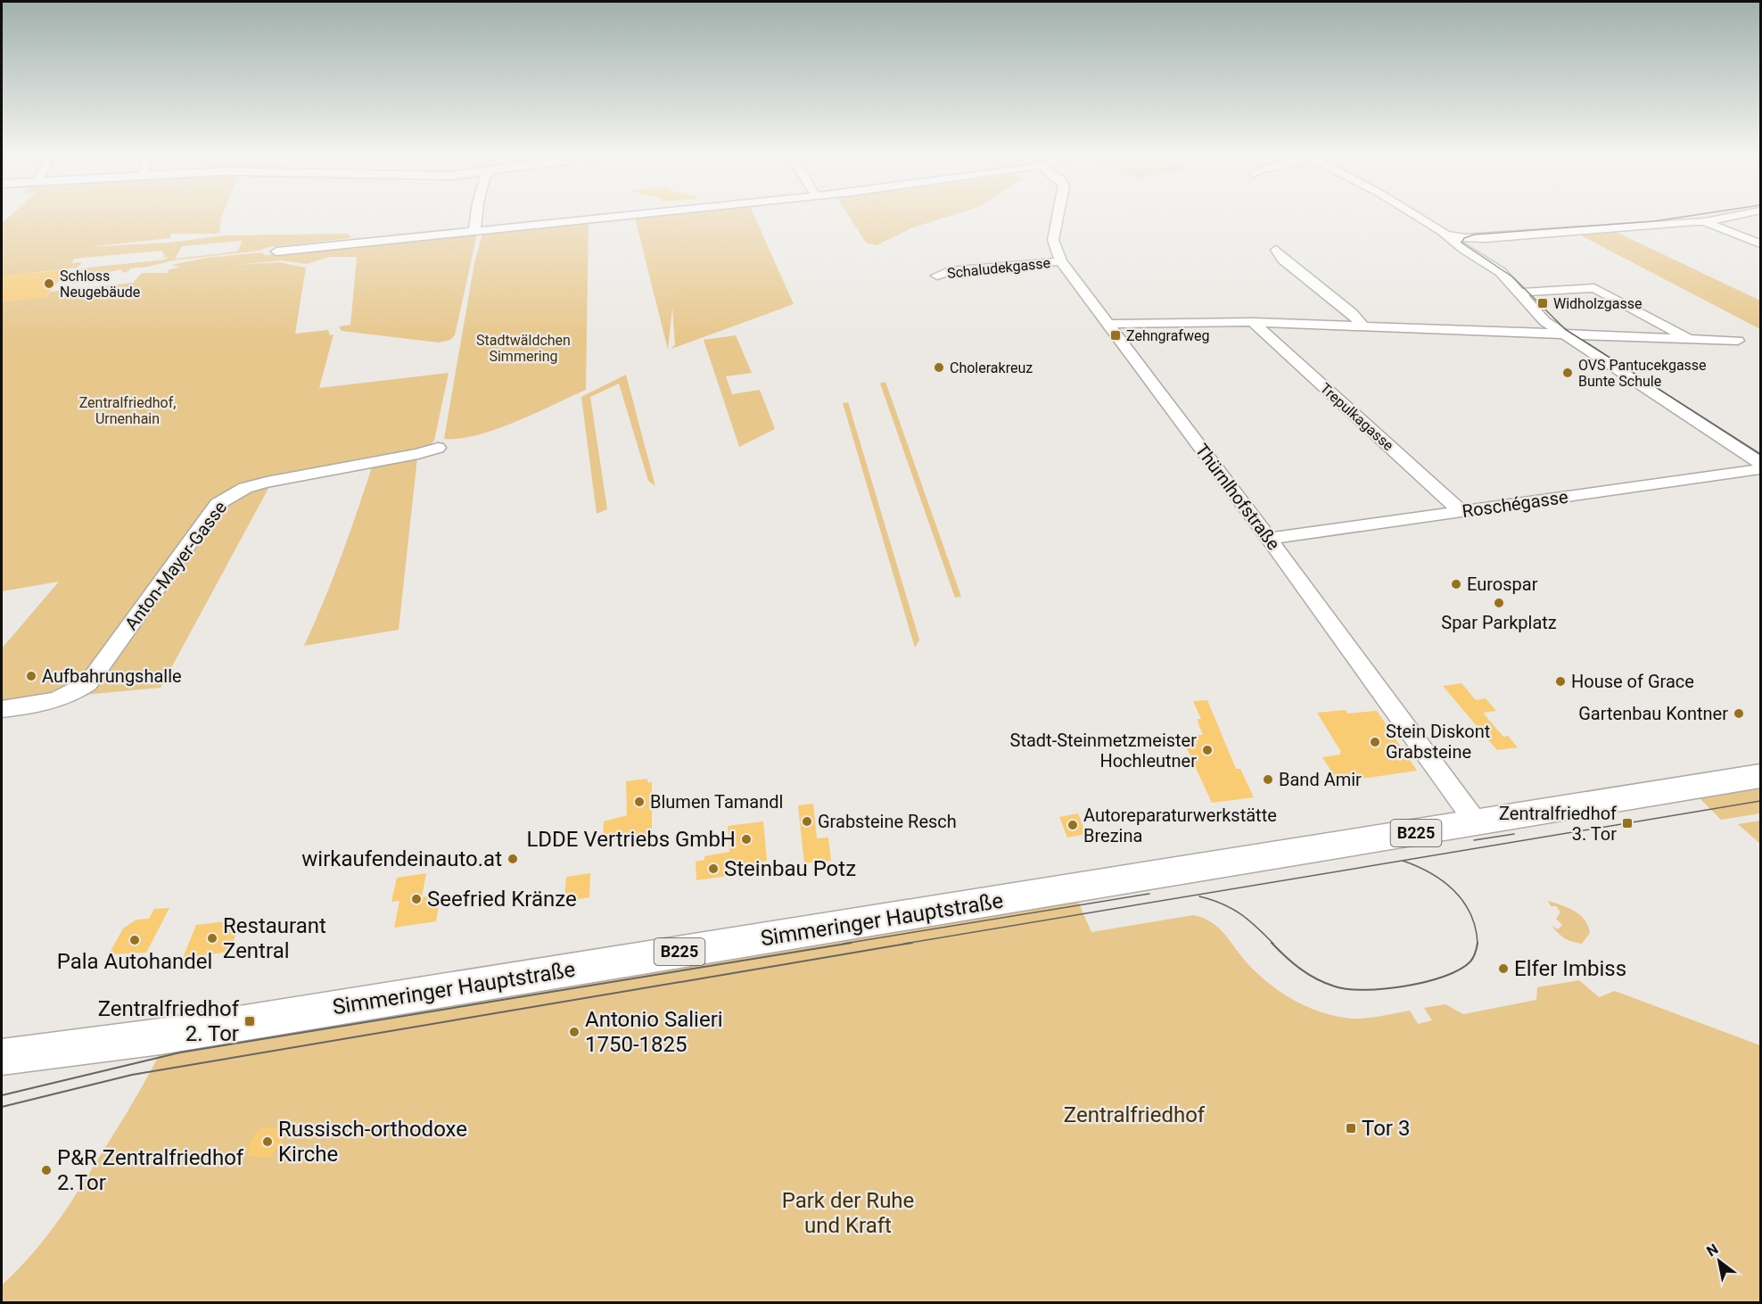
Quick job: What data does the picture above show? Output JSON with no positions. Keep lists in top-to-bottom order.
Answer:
{
  "streets": {
    "main road": ["B225", "Simmeringer Hauptstraße"],
    "street": [
      "Schaludekgasse",
      "Trepulkagasse",
      "Thürnlhofstraße",
      "Roschégasse",
      "Anton-Mayer-Gasse"
    ]
  },
  "crossings": [
    ["Schaludekgasse", "Thürnlhofstraße"],
    ["Trepulkagasse", "Roschégasse"],
    ["Thürnlhofstraße", "Roschégasse"],
    ["Thürnlhofstraße", "Simmeringer Hauptstraße"]
  ],
  "parks": [
    "Stadtwäldchen Simmering",
    "Zentralfriedhof, Urnenhain",
    "Zentralfriedhof",
    "Park der Ruhe und Kraft"
  ],
  "places": {
    "other": [
      "Schloss Neugebäude",
      "Cholerakreuz",
      "OVS Pantucekgasse Bunte Schule",
      "Eurospar",
      "Spar Parkplatz",
      "Aufbahrungshalle",
      "House of Grace",
      "Gartenbau Kontner",
      "Stein Diskont Grabsteine",
      "Stadt-Steinmetzmeister Hochleutner",
      "Band Amir",
      "Blumen Tamandl",
      "Grabsteine Resch",
      "Autoreparaturwerkstätte Brezina",
      "LDDE Vertriebs GmbH",
      "wirkaufendeinauto.at",
      "Steinbau Potz",
      "Seefried Kränze",
      "Restaurant Zentral",
      "Pala Autohandel",
      "Elfer Imbiss",
      "Antonio Salieri 1750-1825",
      "Russisch-orthodoxe Kirche",
      "P&R Zentralfriedhof 2.Tor"
    ],
    "transit": [
      "Widholzgasse",
      "Zehngrafweg",
      "Zentralfriedhof 3. Tor",
      "Zentralfriedhof 2. Tor",
      "Tor 3"
    ]
  },
  "north": "top left"
}
